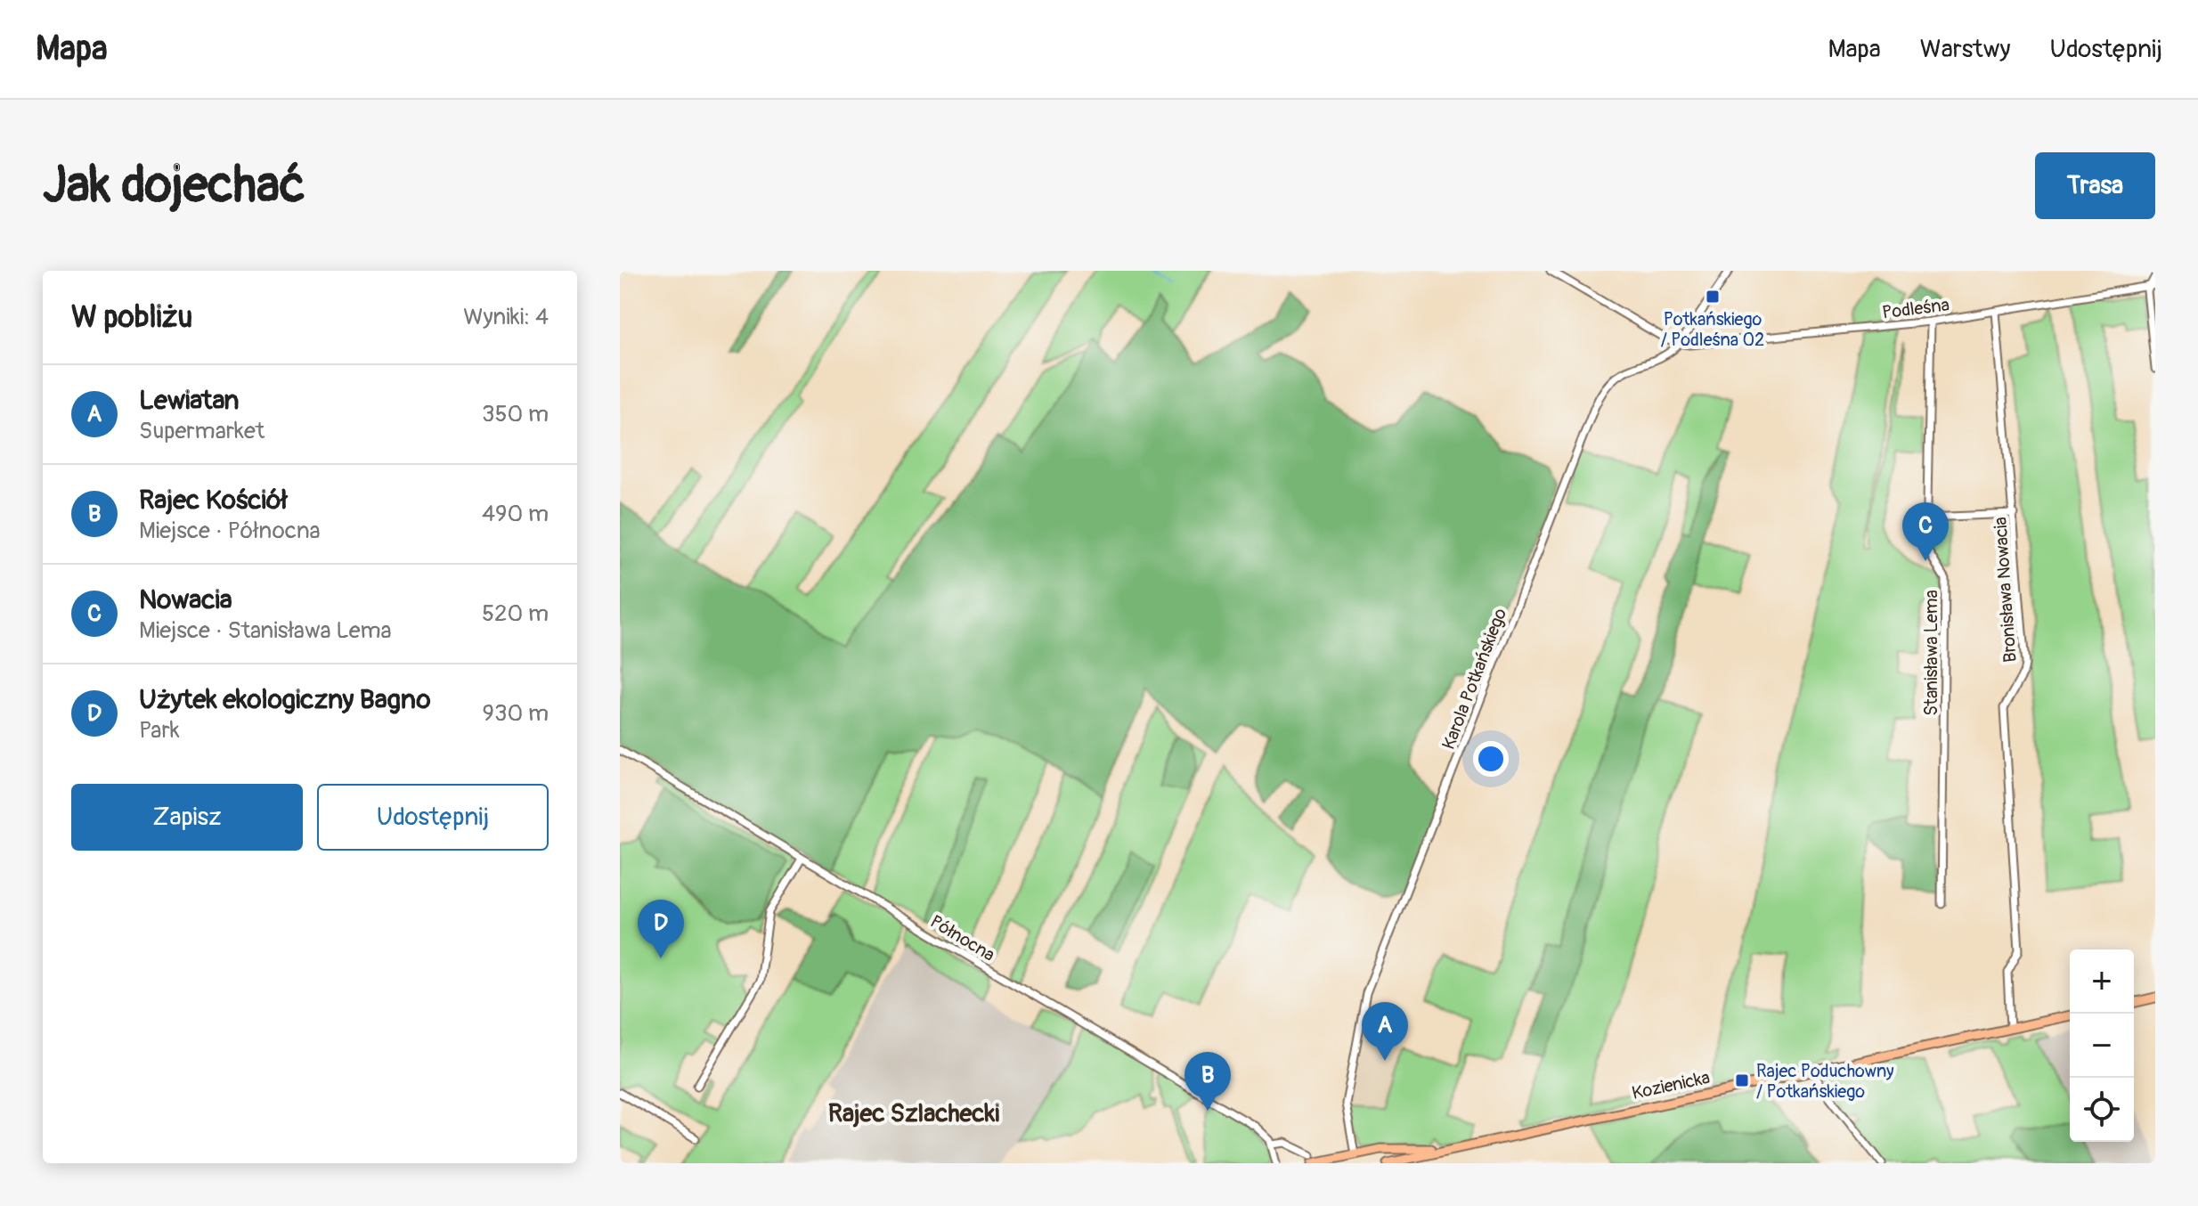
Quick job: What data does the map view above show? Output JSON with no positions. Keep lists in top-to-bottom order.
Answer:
{
  "streets": {
    "main road": ["Kozienicka"],
    "street": [
      "Podleśna",
      "Bronisława Nowacia",
      "Stanisława Lema",
      "Karola Potkańskiego",
      "Północna"
    ]
  },
  "crossings": [
    ["Podleśna", "Bronisława Nowacia"],
    ["Podleśna", "Stanisława Lema"],
    ["Podleśna", "Karola Potkańskiego"],
    ["Bronisława Nowacia", "Kozienicka"],
    ["Karola Potkańskiego", "Kozienicka"]
  ],
  "districts": ["Rajec Szlachecki"],
  "places": {
    "transit": ["Potkańskiego / Podleśna 02", "Rajec Poduchowny / Potkańskiego"]
  },
  "page": {
    "header": "Mapa",
    "nav": ["Mapa", "Warstwy", "Udostępnij"],
    "buttons": [
      "Trasa",
      ["Zapisz", "Udostępnij"]
    ],
    "title": "Jak dojechać",
    "heading": ["W pobliżu", "Wyniki: 4"],
    "list": [
      {
        "mark": "A",
        "name": "Lewiatan",
        "note": "Supermarket",
        "value": "350 m"
      },
      {
        "mark": "B",
        "name": "Rajec Kościół",
        "note": "Miejsce · Północna",
        "value": "490 m"
      },
      {
        "mark": "C",
        "name": "Nowacia",
        "note": "Miejsce · Stanisława Lema",
        "value": "520 m"
      },
      {
        "mark": "D",
        "name": "Użytek ekologiczny Bagno",
        "note": "Park",
        "value": "930 m"
      }
    ],
    "pins": [
      "C",
      "D",
      "A",
      "B"
    ],
    "map_buttons": ["+", "−"]
  }
}
